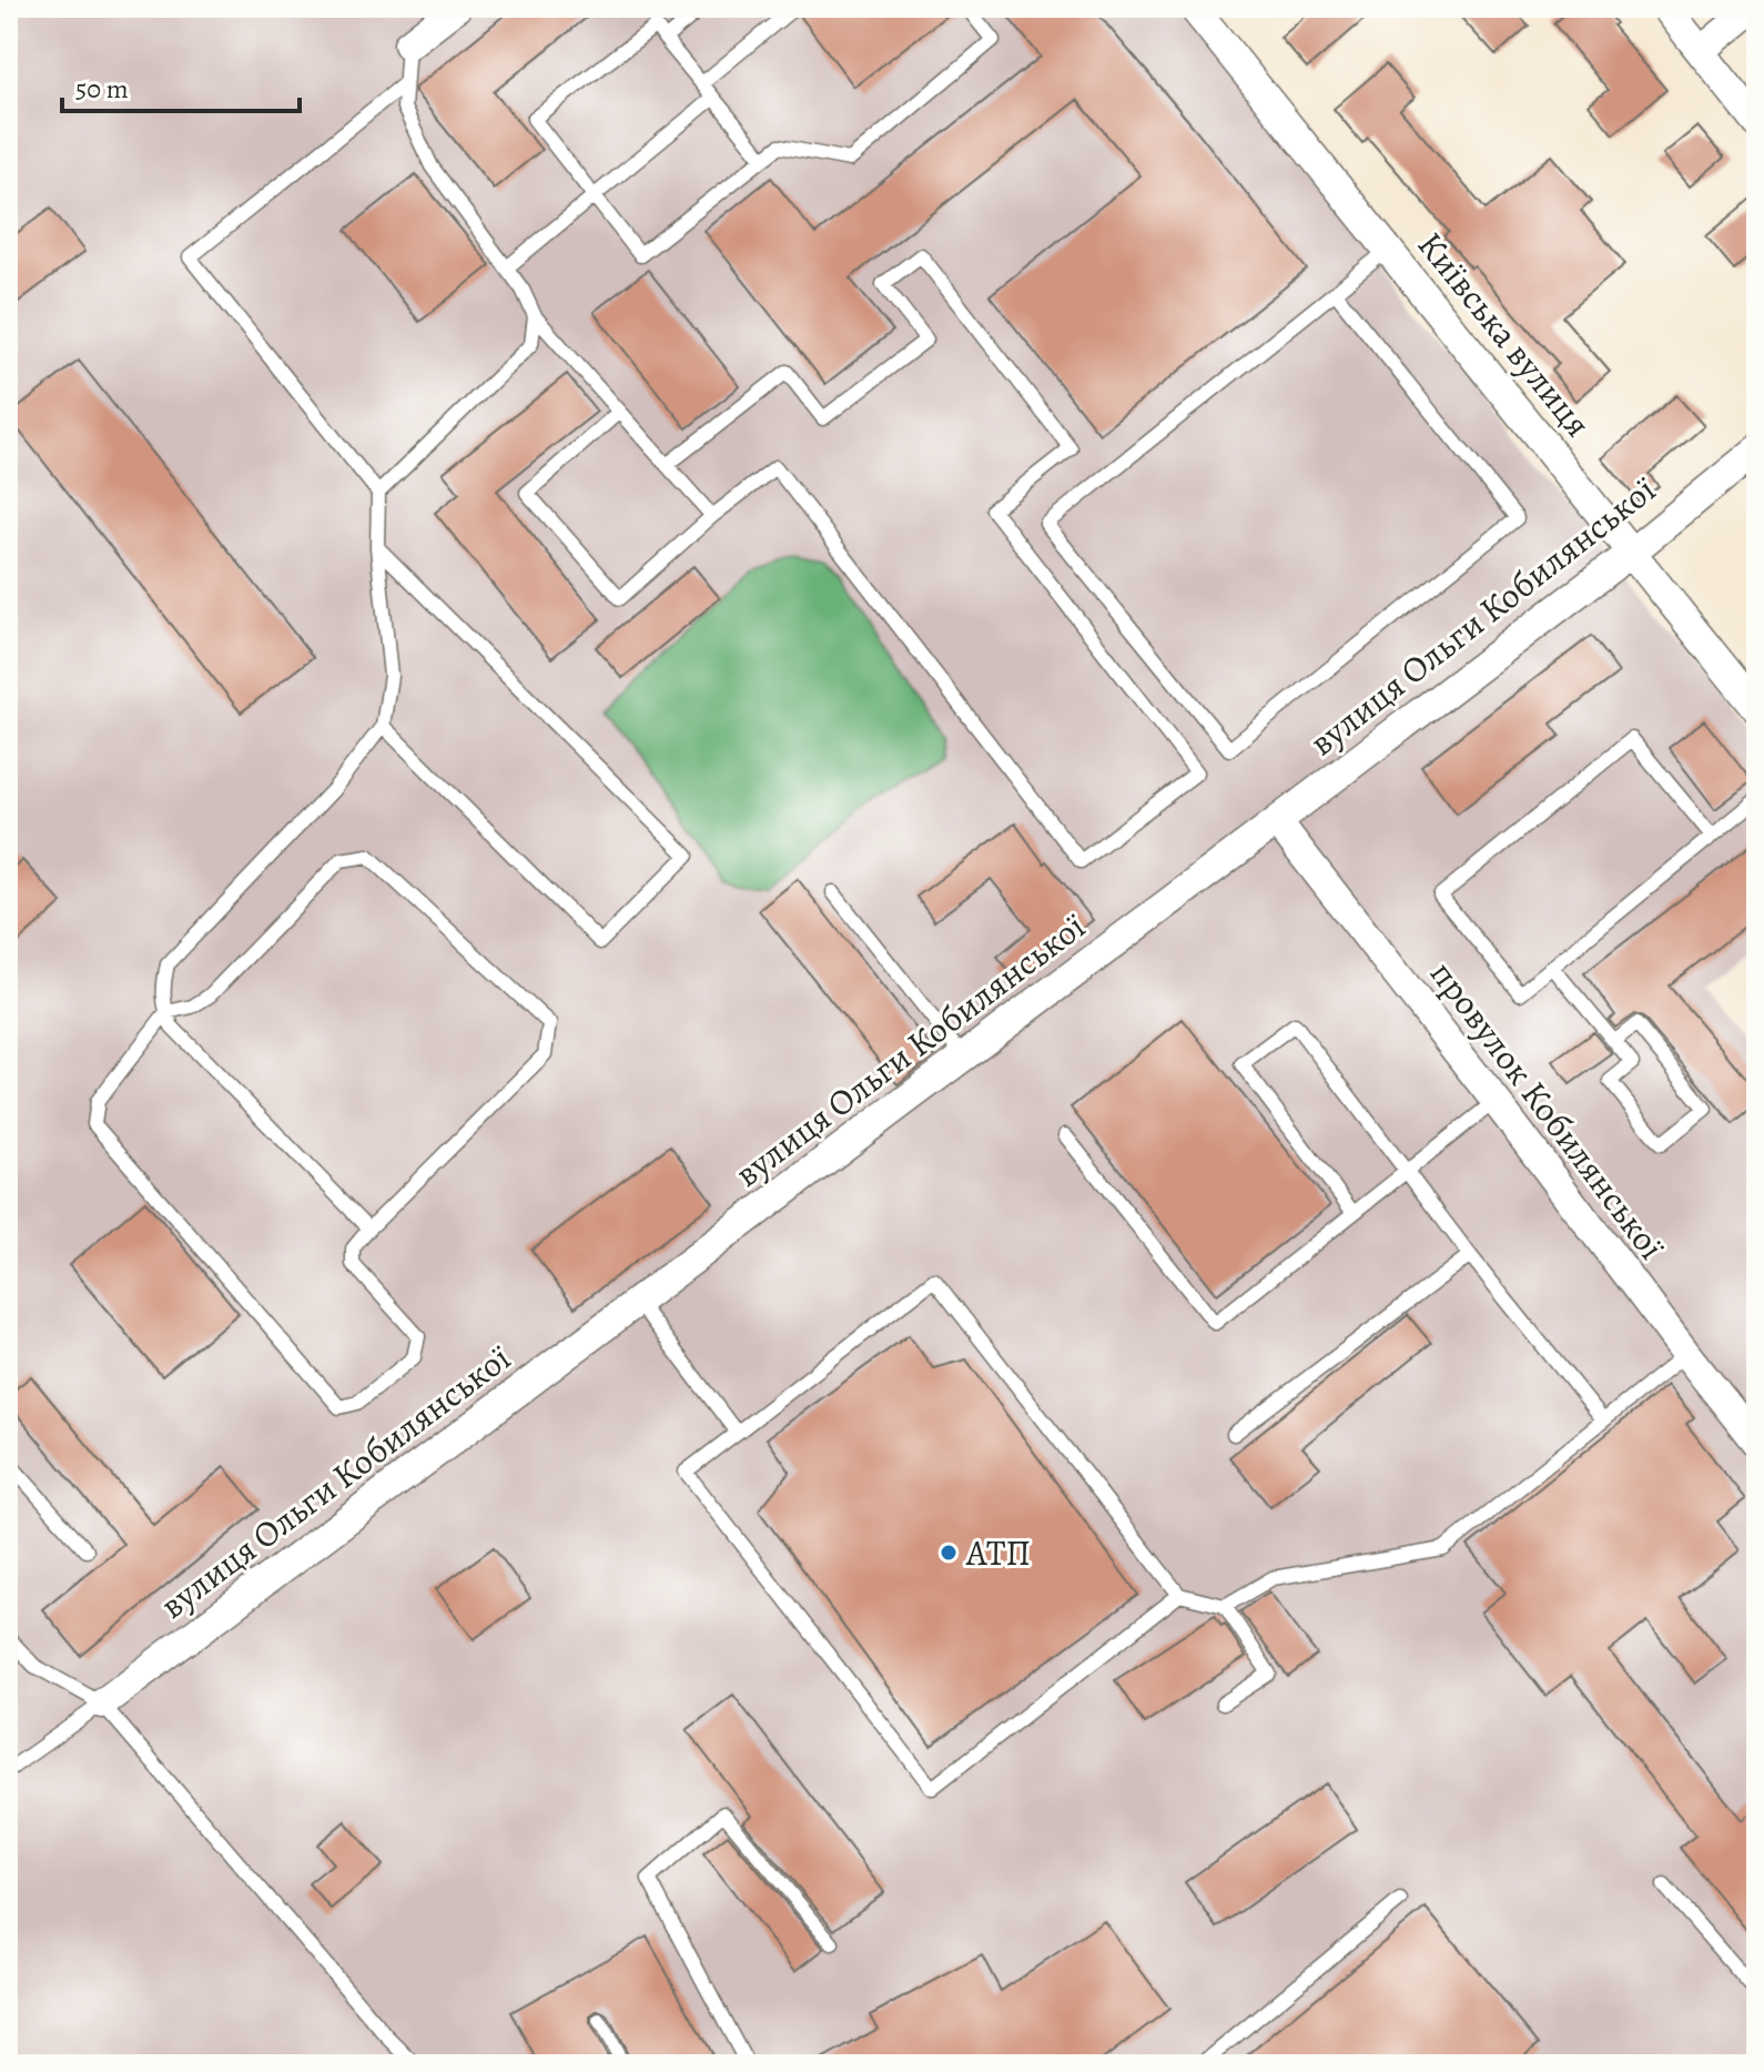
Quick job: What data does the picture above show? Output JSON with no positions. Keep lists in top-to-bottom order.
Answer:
{
  "streets": {
    "street": ["Київська вулиця", "вулиця Ольги Кобилянської", "провулок Кобилянської"]
  },
  "crossings": [
    ["Київська вулиця", "вулиця Ольги Кобилянської"],
    ["вулиця Ольги Кобилянської", "провулок Кобилянської"]
  ],
  "places": ["АТП"],
  "scale_bar": "50 m"
}
